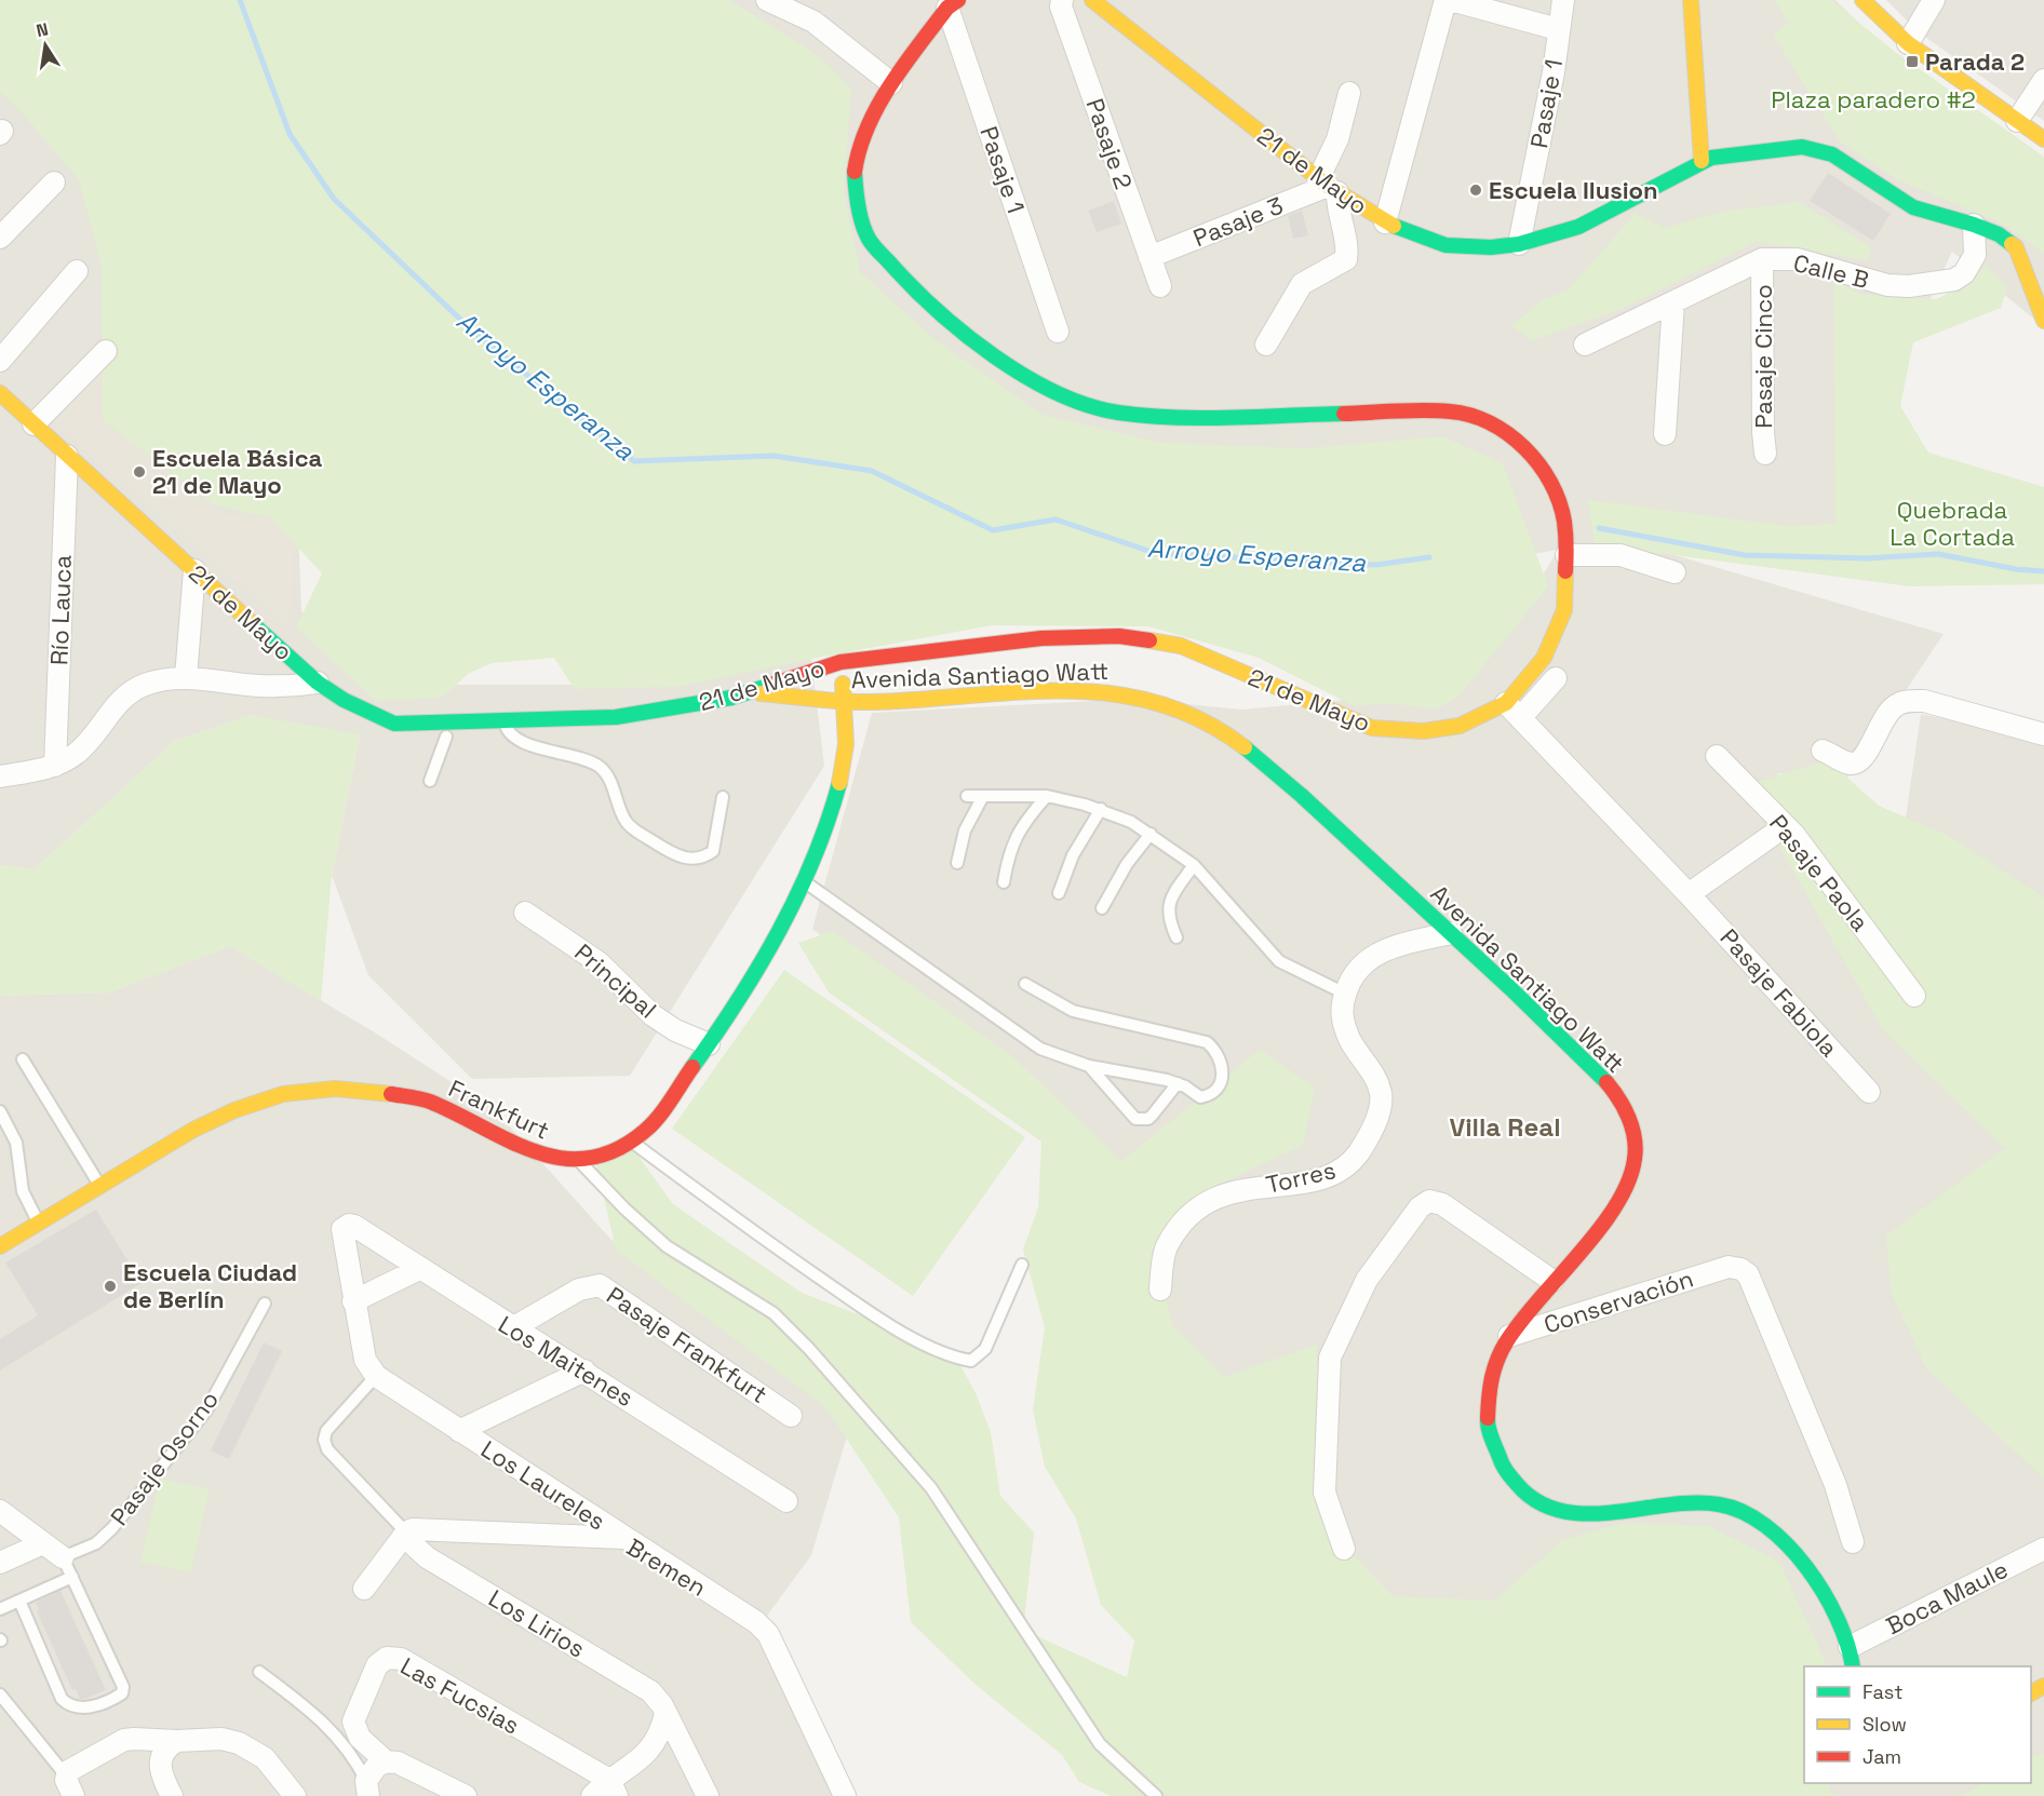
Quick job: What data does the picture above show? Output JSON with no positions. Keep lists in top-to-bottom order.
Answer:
{
  "streets": {
    "street": [
      "Pasaje 1",
      "Pasaje 2",
      "21 de Mayo",
      "Pasaje 3",
      "Calle B",
      "Pasaje Cinco",
      "Río Lauca",
      "Avenida Santiago Watt",
      "Pasaje Paola",
      "Principal",
      "Pasaje Fabiola",
      "Frankfurt",
      "Torres",
      "Conservación",
      "Pasaje Frankfurt",
      "Los Maitenes",
      "Los Laureles",
      "Bremen",
      "Boca Maule",
      "Los Lirios",
      "Las Fucsias"
    ],
    "lane": ["Pasaje Osorno"]
  },
  "crossings": [
    ["Pasaje 1", "21 de Mayo"],
    ["Pasaje 2", "Pasaje 3"],
    ["21 de Mayo", "Pasaje 3"],
    ["21 de Mayo", "Calle B"],
    ["21 de Mayo", "Río Lauca"],
    ["21 de Mayo", "Avenida Santiago Watt"],
    ["21 de Mayo", "Pasaje Fabiola"],
    ["21 de Mayo", "Frankfurt"],
    ["Calle B", "Pasaje Cinco"],
    ["Avenida Santiago Watt", "Frankfurt"],
    ["Avenida Santiago Watt", "Torres"],
    ["Avenida Santiago Watt", "Conservación"],
    ["Avenida Santiago Watt", "Boca Maule"],
    ["Principal", "Frankfurt"],
    ["Pasaje Frankfurt", "Los Maitenes"],
    ["Los Maitenes", "Los Laureles"],
    ["Los Laureles", "Bremen"],
    ["Bremen", "Los Lirios"]
  ],
  "districts": ["Villa Real"],
  "water": ["Arroyo Esperanza"],
  "parks": ["Plaza paradero #2", "Quebrada La Cortada"],
  "places": {
    "transit": ["Parada 2"],
    "other": ["Escuela Ilusion", "Escuela Básica 21 de Mayo", "Escuela Ciudad de Berlín"]
  },
  "legend": ["Fast", "Slow", "Jam"],
  "north": "top"
}
